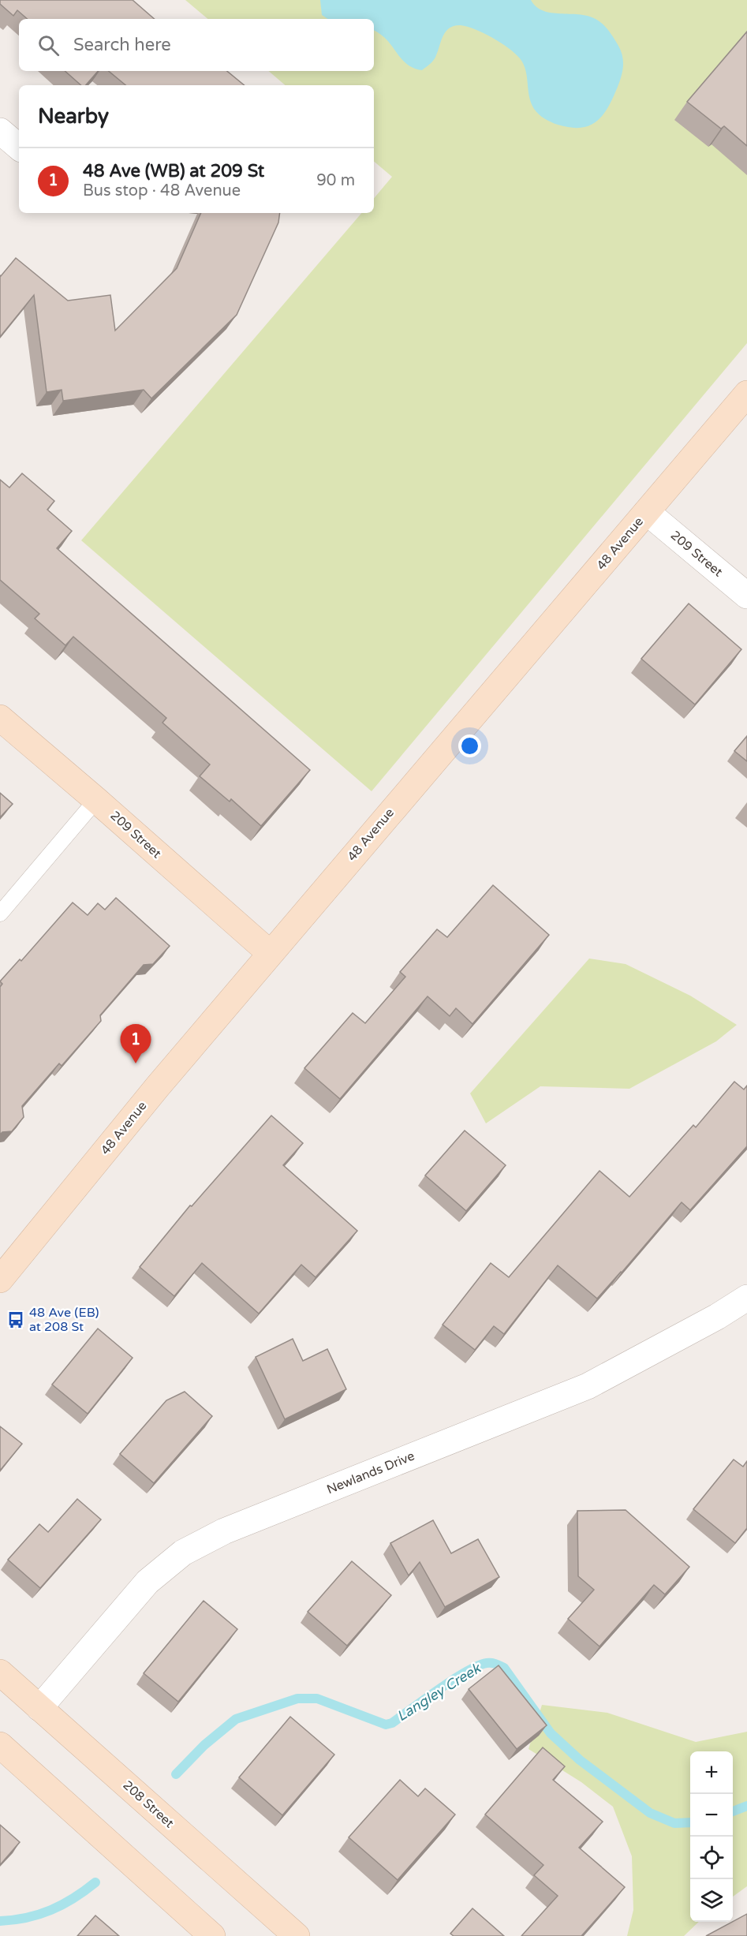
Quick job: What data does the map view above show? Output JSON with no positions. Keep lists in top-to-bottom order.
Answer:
{
  "streets": {
    "main road": ["48 Avenue", "209 Street", "208 Street"],
    "street": ["Newlands Drive"]
  },
  "crossings": [
    ["48 Avenue", "209 Street"],
    ["Newlands Drive", "208 Street"]
  ],
  "water": ["Langley Creek"],
  "places": {
    "bus stop": ["48 Ave (EB) at 208 St"]
  },
  "page": {
    "search": "Search here",
    "heading": "Nearby",
    "list": [
      {
        "mark": "1",
        "name": "48 Ave (WB) at 209 St",
        "note": "Bus stop · 48 Avenue",
        "value": "90 m"
      }
    ],
    "pins": "1",
    "map_buttons": ["+", "−"]
  }
}
